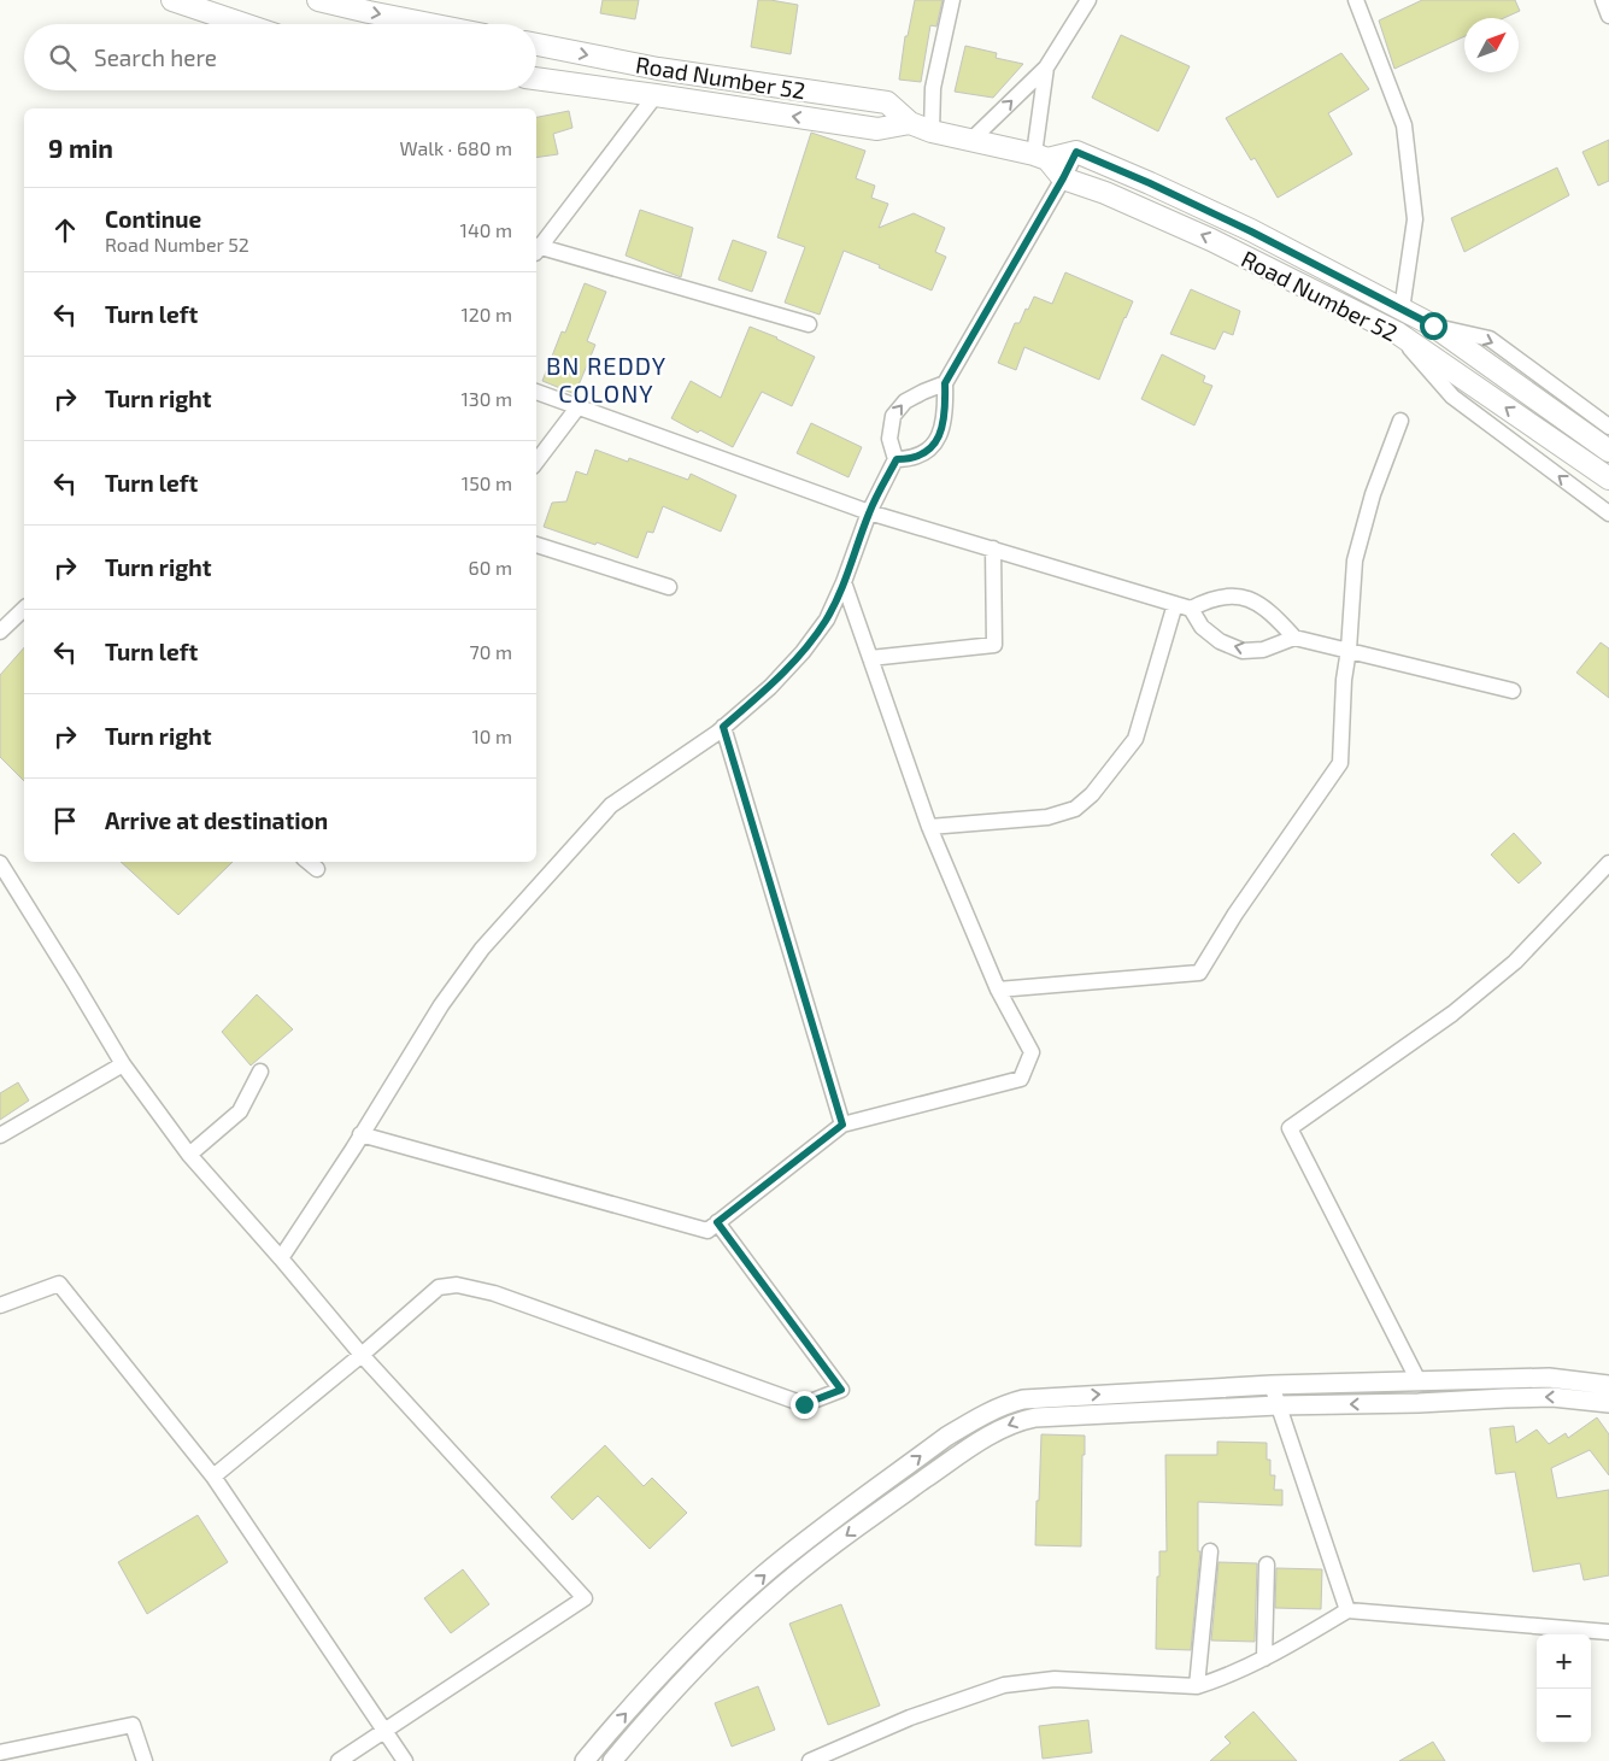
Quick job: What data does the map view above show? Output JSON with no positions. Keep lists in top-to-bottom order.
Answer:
{
  "streets": {
    "main road": ["Road Number 52"]
  },
  "districts": ["BN REDDY COLONY"],
  "north": "top right",
  "page": {
    "search": "Search here",
    "heading": ["9 min", "Walk · 680 m"],
    "list": [
      ["Continue", "Road Number 52", "140 m"],
      ["Turn left", "120 m"],
      ["Turn right", "130 m"],
      ["Turn left", "150 m"],
      ["Turn right", "60 m"],
      ["Turn left", "70 m"],
      ["Turn right", "10 m"],
      "Arrive at destination"
    ],
    "map_buttons": ["+", "−"]
  }
}
